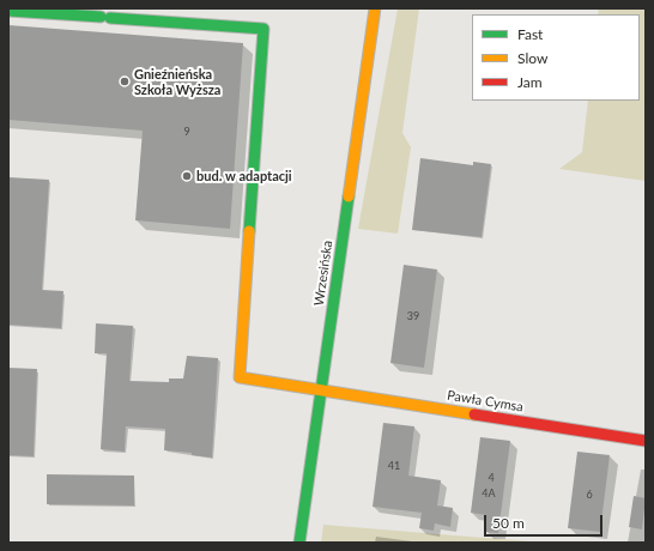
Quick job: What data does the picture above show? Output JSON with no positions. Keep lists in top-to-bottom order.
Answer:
{
  "streets": {
    "street": ["Wrzesińska", "Pawła Cymsa"]
  },
  "crossings": [
    ["Wrzesińska", "Pawła Cymsa"]
  ],
  "places": ["Gnieźnieńska Szkoła Wyższa", "bud. w adaptacji"],
  "house_numbers": [
    "9",
    "39",
    "41",
    "4",
    "4A",
    "6"
  ],
  "legend": ["Fast", "Slow", "Jam"],
  "scale_bar": "50 m"
}
